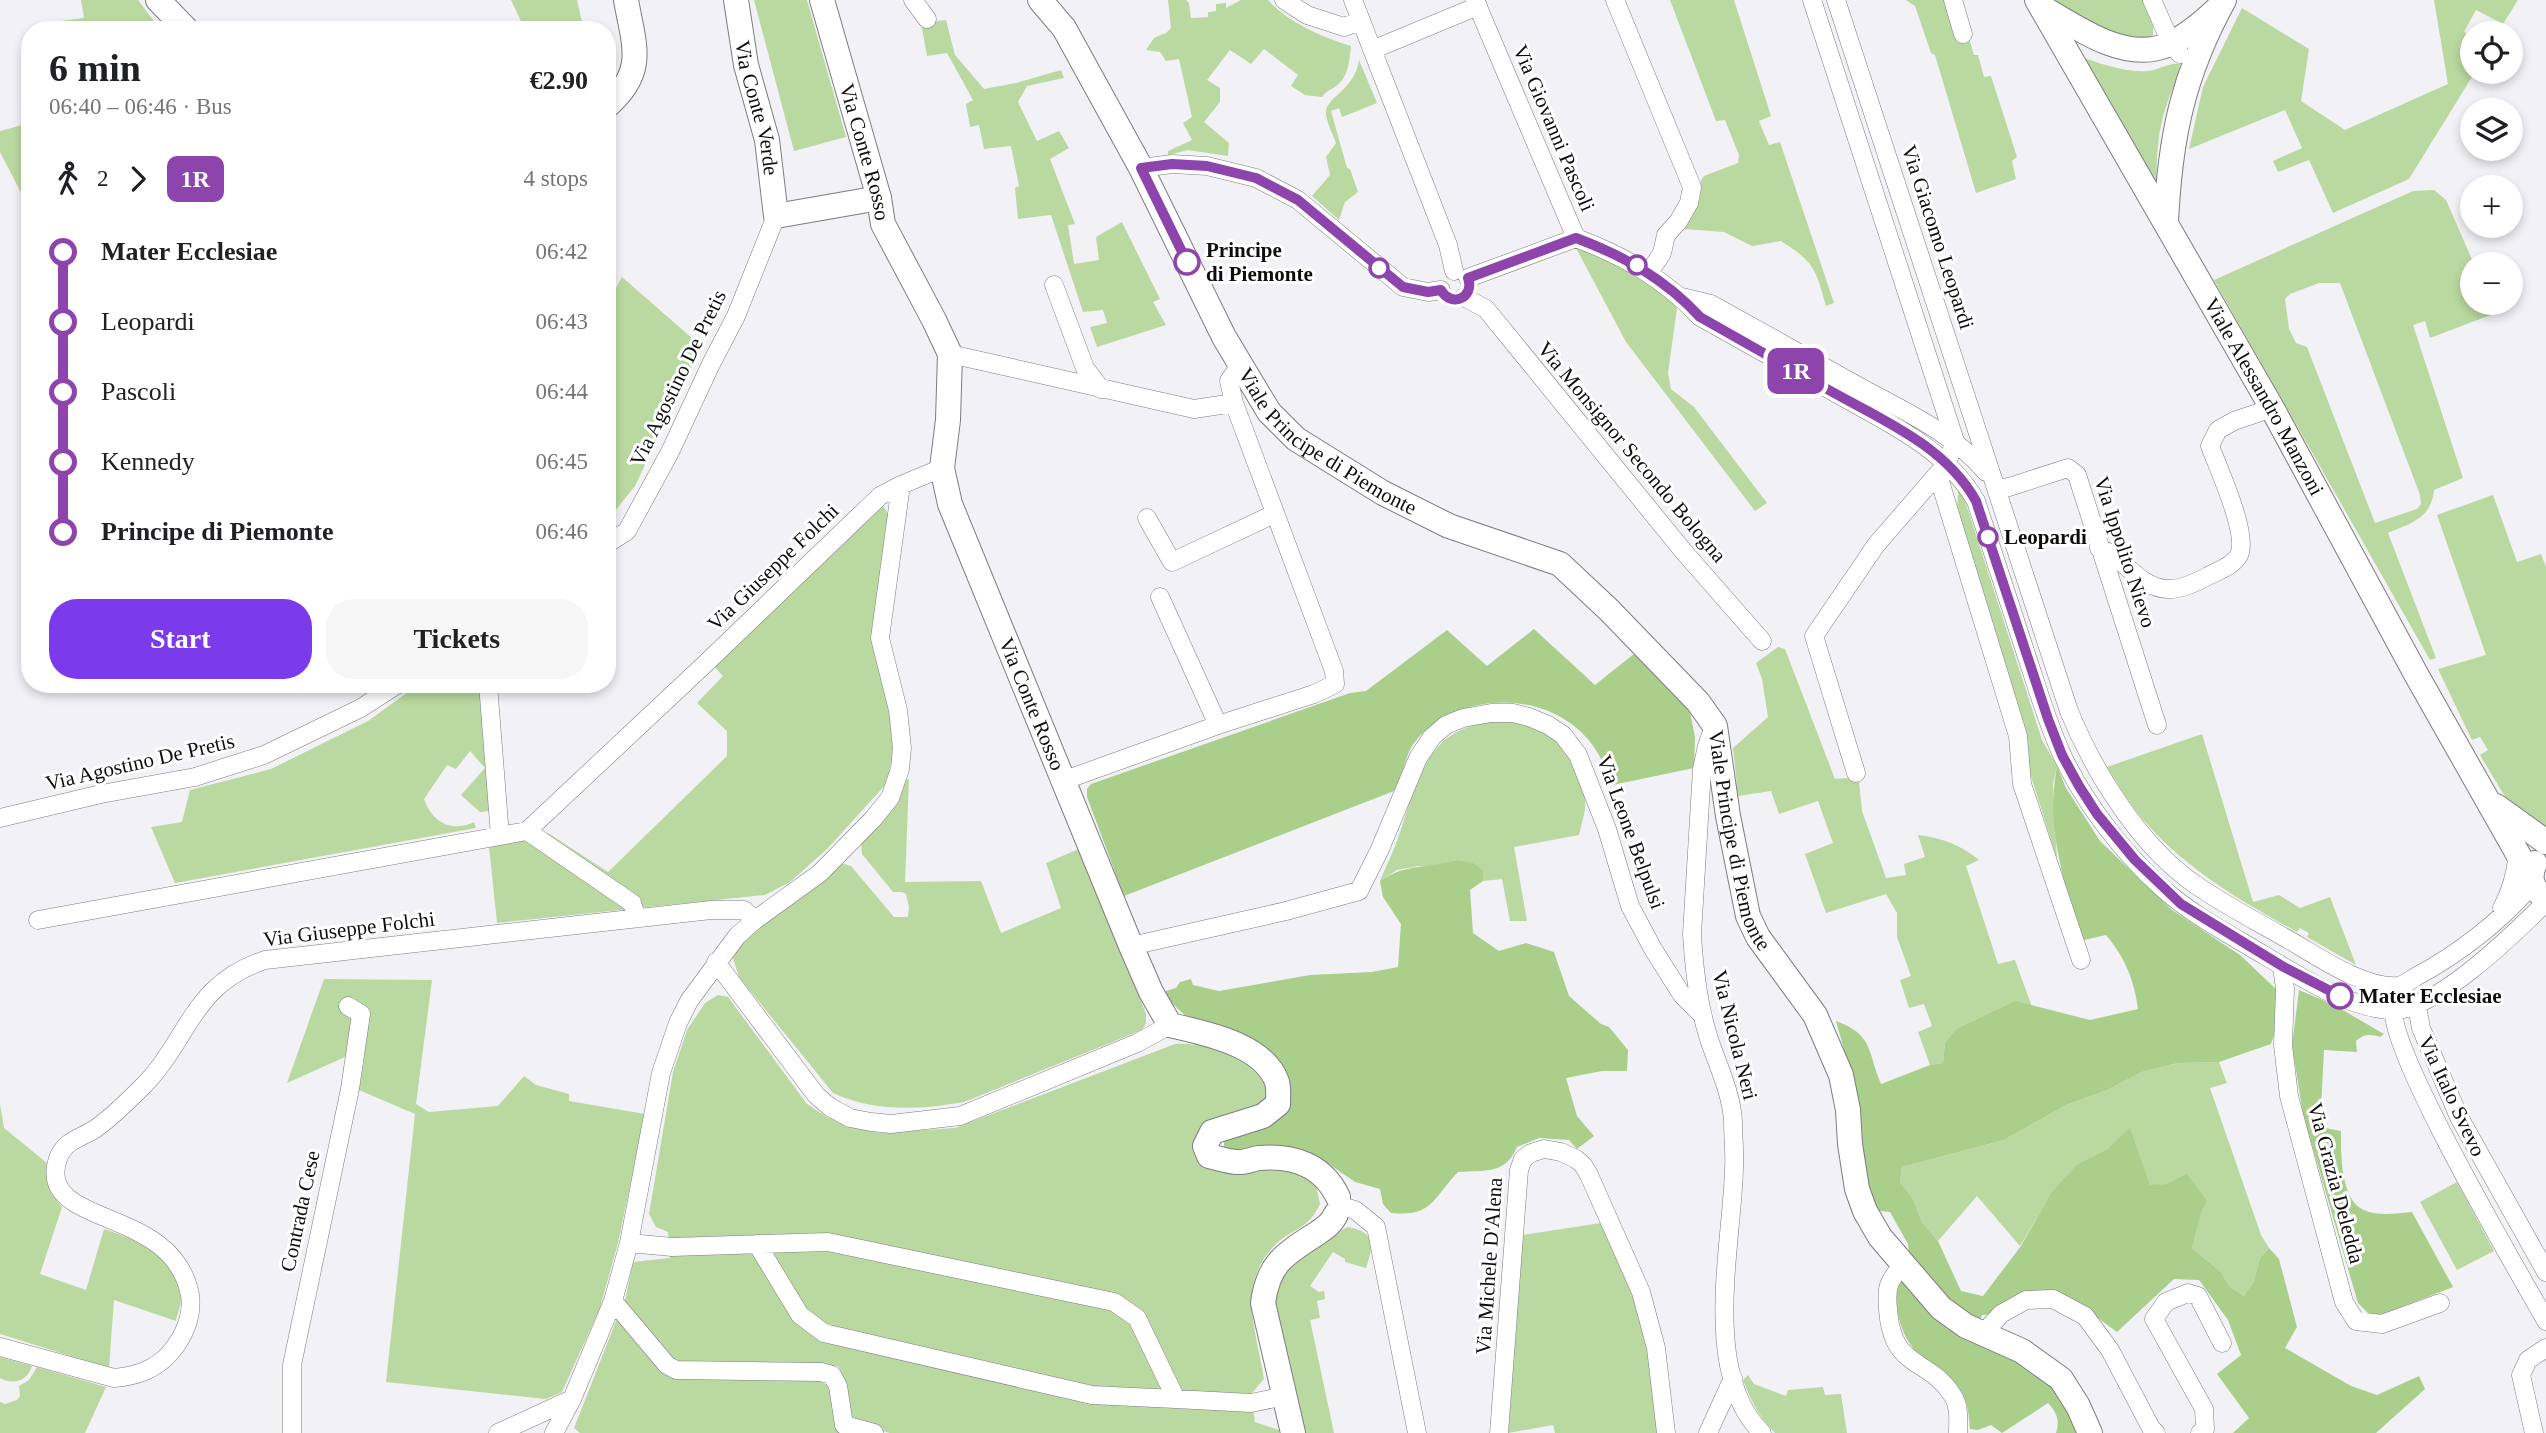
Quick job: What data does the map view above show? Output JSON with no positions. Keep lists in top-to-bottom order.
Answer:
{
  "streets": {
    "street": [
      "Via Conte Verde",
      "Via Giovanni Pascoli",
      "Via Conte Rosso",
      "Via Giacomo Leopardi",
      "Via Agostino De Pretis",
      "Viale Alessandro Manzoni",
      "Viale Principe di Piemonte",
      "Via Monsignor Secondo Bologna",
      "Via Ippolito Nievo",
      "Via Giuseppe Folchi",
      "Via Leone Belpulsi",
      "Via Nicola Neri",
      "Via Italo Svevo",
      "Via Grazia Deledda",
      "Contrada Cese",
      "Via Michele D'Alena"
    ]
  },
  "crossings": [
    ["Via Conte Verde", "Via Agostino De Pretis"],
    ["Via Giovanni Pascoli", "Via Giacomo Leopardi"],
    ["Via Conte Rosso", "Via Giuseppe Folchi"],
    ["Via Conte Rosso", "Via Leone Belpulsi"],
    ["Via Giacomo Leopardi", "Via Ippolito Nievo"],
    ["Via Giacomo Leopardi", "Via Italo Svevo"],
    ["Viale Principe di Piemonte", "Via Nicola Neri"],
    ["Via Leone Belpulsi", "Via Nicola Neri"]
  ],
  "places": ["Principe di Piemonte", "Leopardi", "Mater Ecclesiae"],
  "lines": ["bus line 1R"],
  "page": {
    "on_map": "1R",
    "map_buttons": ["+", "−"],
    "heading": ["6 min", "06:40 – 06:46 · Bus", "€2.90"],
    "legs": ["2", "1R", "4 stops"],
    "list": [
      {
        "name": "Mater Ecclesiae",
        "value": "06:42"
      },
      {
        "name": "Leopardi",
        "value": "06:43"
      },
      {
        "name": "Pascoli",
        "value": "06:44"
      },
      {
        "name": "Kennedy",
        "value": "06:45"
      },
      {
        "name": "Principe di Piemonte",
        "value": "06:46"
      }
    ],
    "buttons": ["Start", "Tickets"]
  }
}
